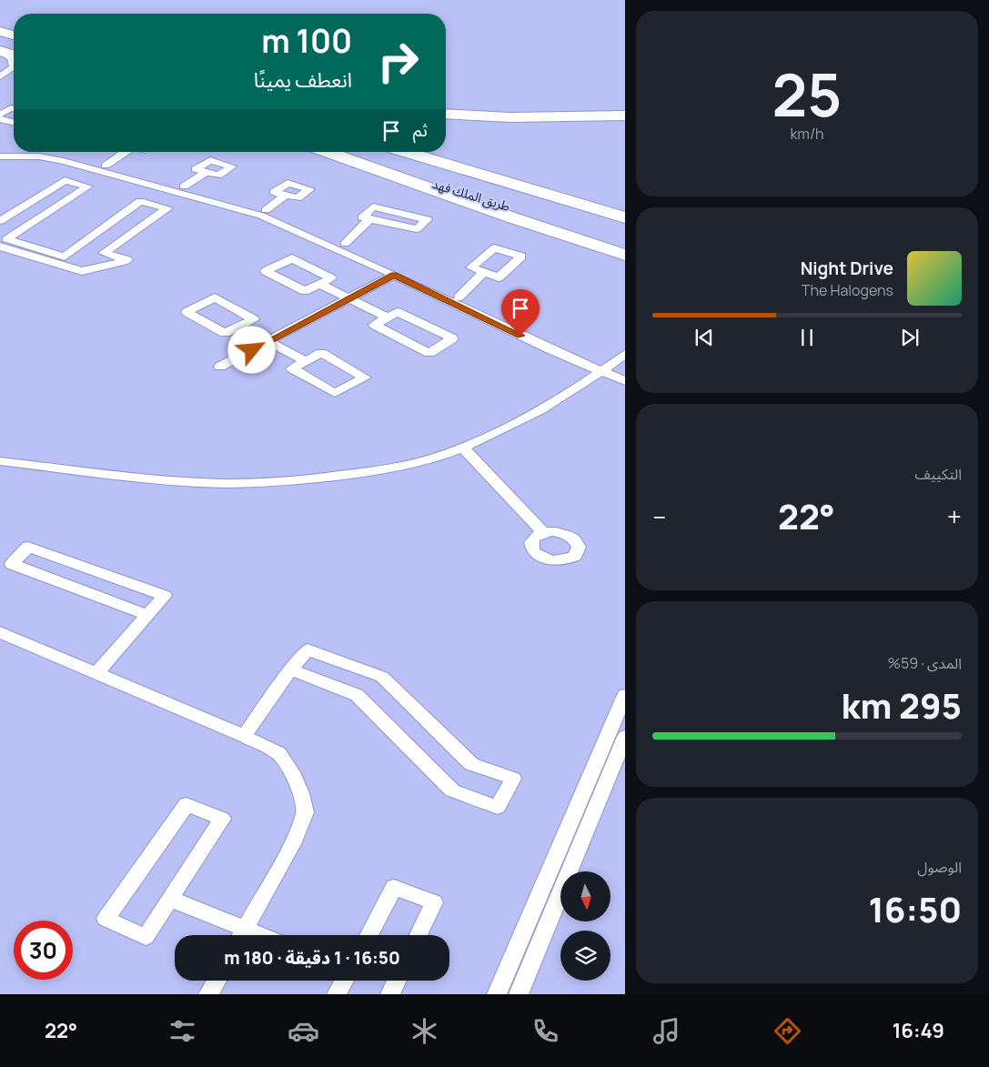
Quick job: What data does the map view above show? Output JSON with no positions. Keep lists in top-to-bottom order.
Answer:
{
  "streets": {
    "highway": ["طريق الملك فهد"]
  },
  "north": "bottom",
  "page": {
    "tile": [
      ["25", "km/h"],
      "التكييف",
      ["المدى · 59%", "295 km"],
      ["الوصول", "16:50"]
    ],
    "turn": ["100 m", "انعطف يمينًا"],
    "then": "ثم",
    "song": ["Night Drive", "The Halogens"],
    "heat": ["−", "22°", "+"],
    "limit": "30",
    "trip": "16:50 · 1 دقيقة · 180 m",
    "tabs": ["16:49", "22°"]
  }
}
